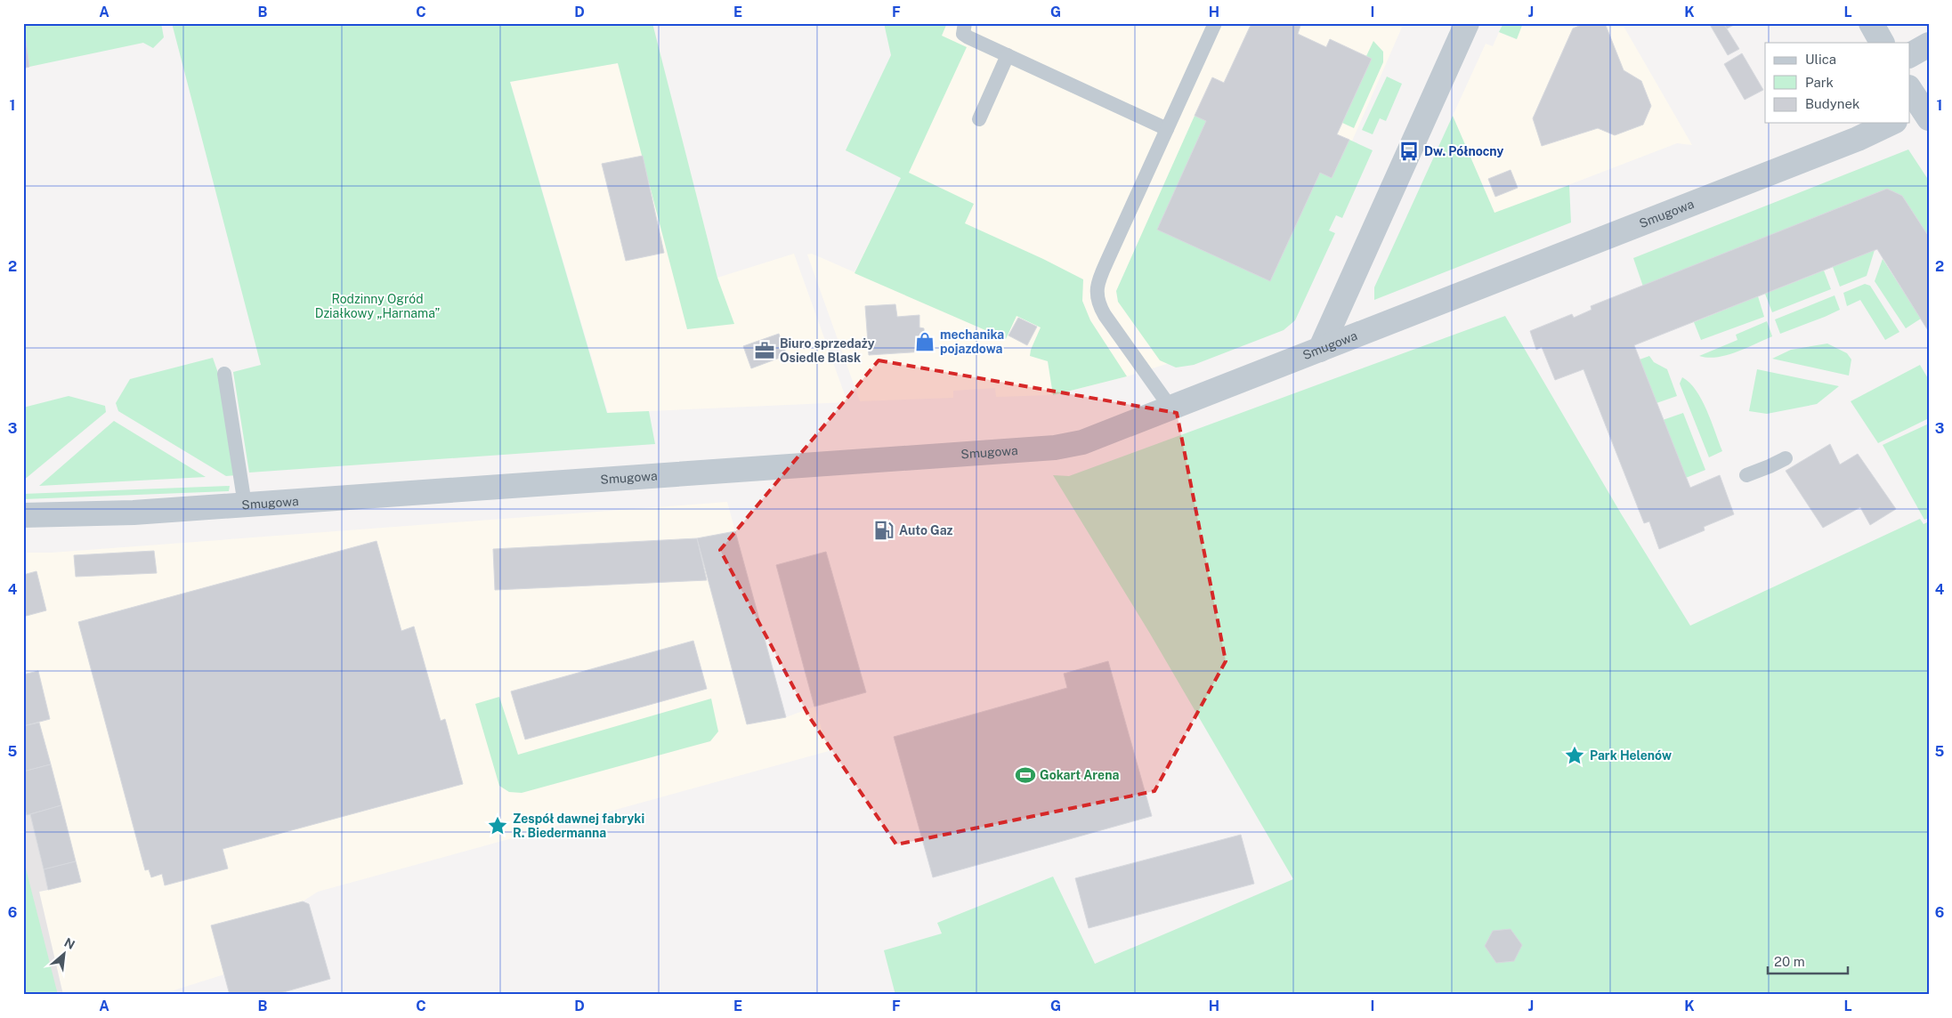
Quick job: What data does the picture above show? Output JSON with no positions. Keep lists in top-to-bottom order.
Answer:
{
  "streets": {
    "street": ["Smugowa"]
  },
  "parks": ["Rodzinny Ogród Działkowy „Harnama”"],
  "places": {
    "bus stop": ["Dw. Północny"],
    "shop": ["mechanika pojazdowa"],
    "office": ["Biuro sprzedaży Osiedle Blask"],
    "fuel station": ["Auto Gaz"],
    "place": ["Park Helenów", "Zespół dawnej fabryki R. Biedermanna"],
    "sports": ["Gokart Arena"]
  },
  "legend": ["Ulica", "Park", "Budynek"],
  "scale_bar": "20 m",
  "north": "top right",
  "grid": {
    "columns": [
      "A",
      "B",
      "C",
      "D",
      "E",
      "F",
      "G",
      "H",
      "I",
      "J",
      "K",
      "L"
    ],
    "rows": [
      "1",
      "2",
      "3",
      "4",
      "5",
      "6"
    ]
  }
}
